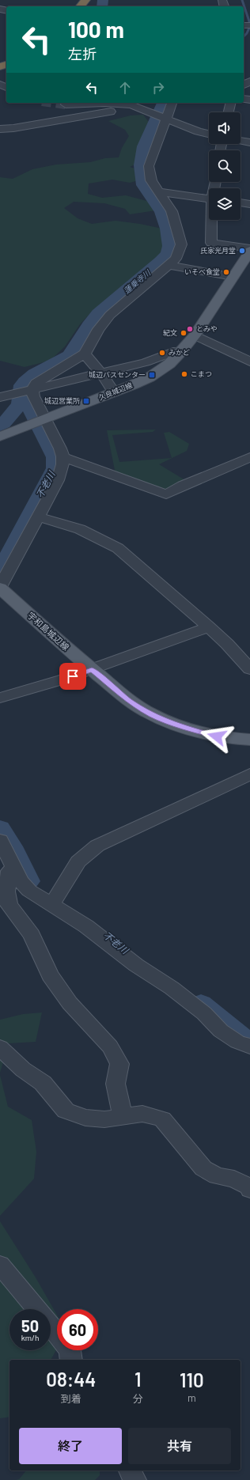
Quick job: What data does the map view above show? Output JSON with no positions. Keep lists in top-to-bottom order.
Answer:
{
  "streets": {
    "main road": ["久良城辺線", "宇和島城辺線"]
  },
  "water": ["蓮乗寺川", "不老川"],
  "places": {
    "other": [
      "氏家光月堂",
      "いそべ食堂",
      "とみや",
      "紀文",
      "みかど",
      "こまつ"
    ],
    "transit": ["城辺バスセンター", "城辺営業所"]
  },
  "page": {
    "turn": ["100 m", "左折"],
    "speed": "50 km/h",
    "limit": "60",
    "eta": [
      "08:44",
      "到着",
      "1",
      "分",
      "110",
      "m"
    ],
    "buttons": ["終了", "共有"]
  }
}
